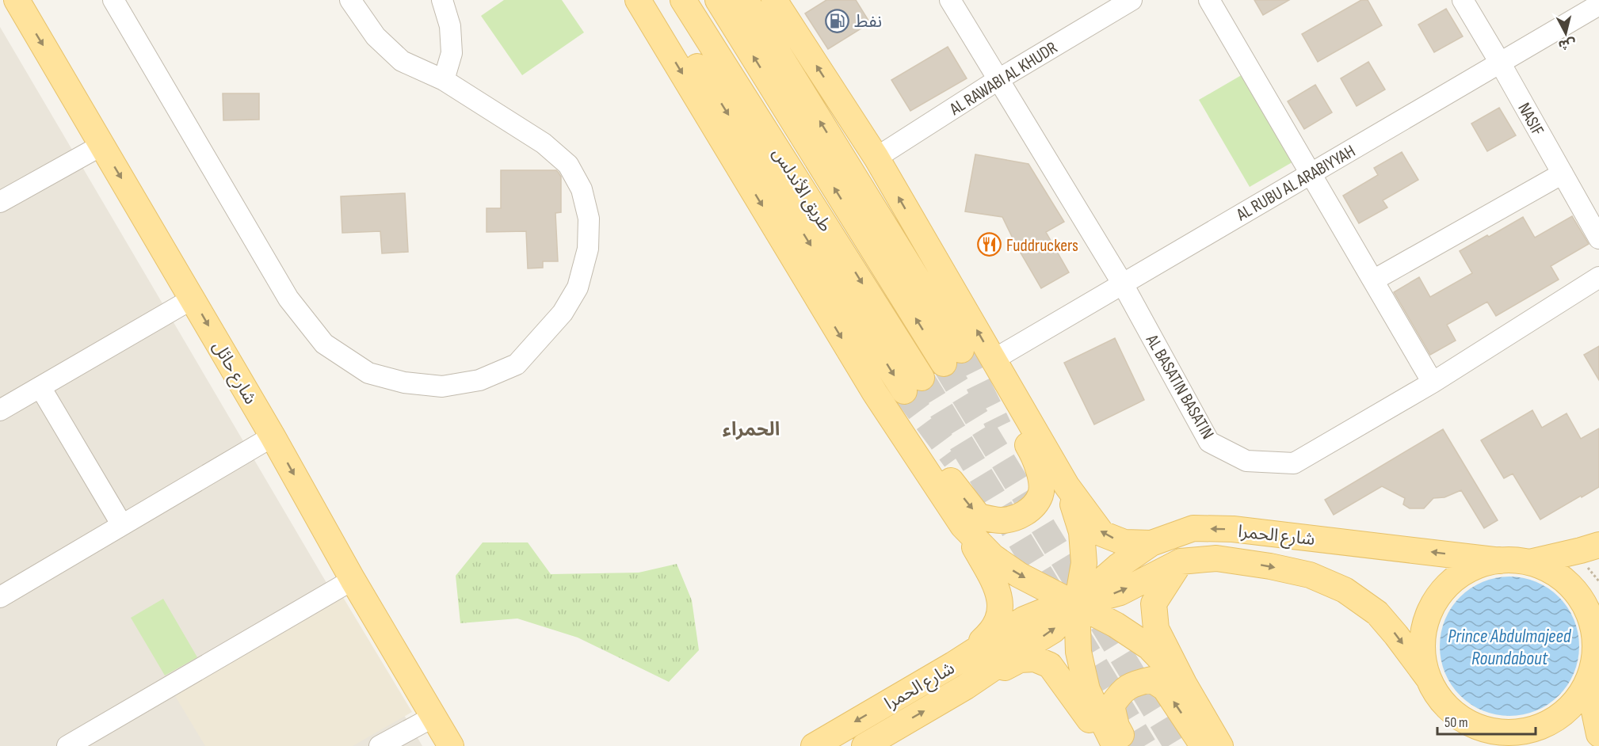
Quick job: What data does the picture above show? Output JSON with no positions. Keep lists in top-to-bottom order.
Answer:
{
  "streets": {
    "main road": ["طريق الأندلس", "شارع حائل", "شارع الحمرا"],
    "street": [
      "AL RAWABI AL KHUDR",
      "NASIF",
      "AL RUBU AL ARABIYYAH",
      "AL BASATIN BASATIN"
    ]
  },
  "crossings": [
    ["AL RAWABI AL KHUDR", "AL BASATIN BASATIN"],
    ["NASIF", "AL RUBU AL ARABIYYAH"],
    ["AL RUBU AL ARABIYYAH", "AL BASATIN BASATIN"]
  ],
  "one_way": ["شارع حائل"],
  "districts": ["الحمراء"],
  "water": ["Prince Abdulmajeed Roundabout"],
  "places": {
    "fuel station": ["نفط"],
    "restaurant": ["Fuddruckers"]
  },
  "scale_bar": "50 m",
  "north": "bottom"
}
